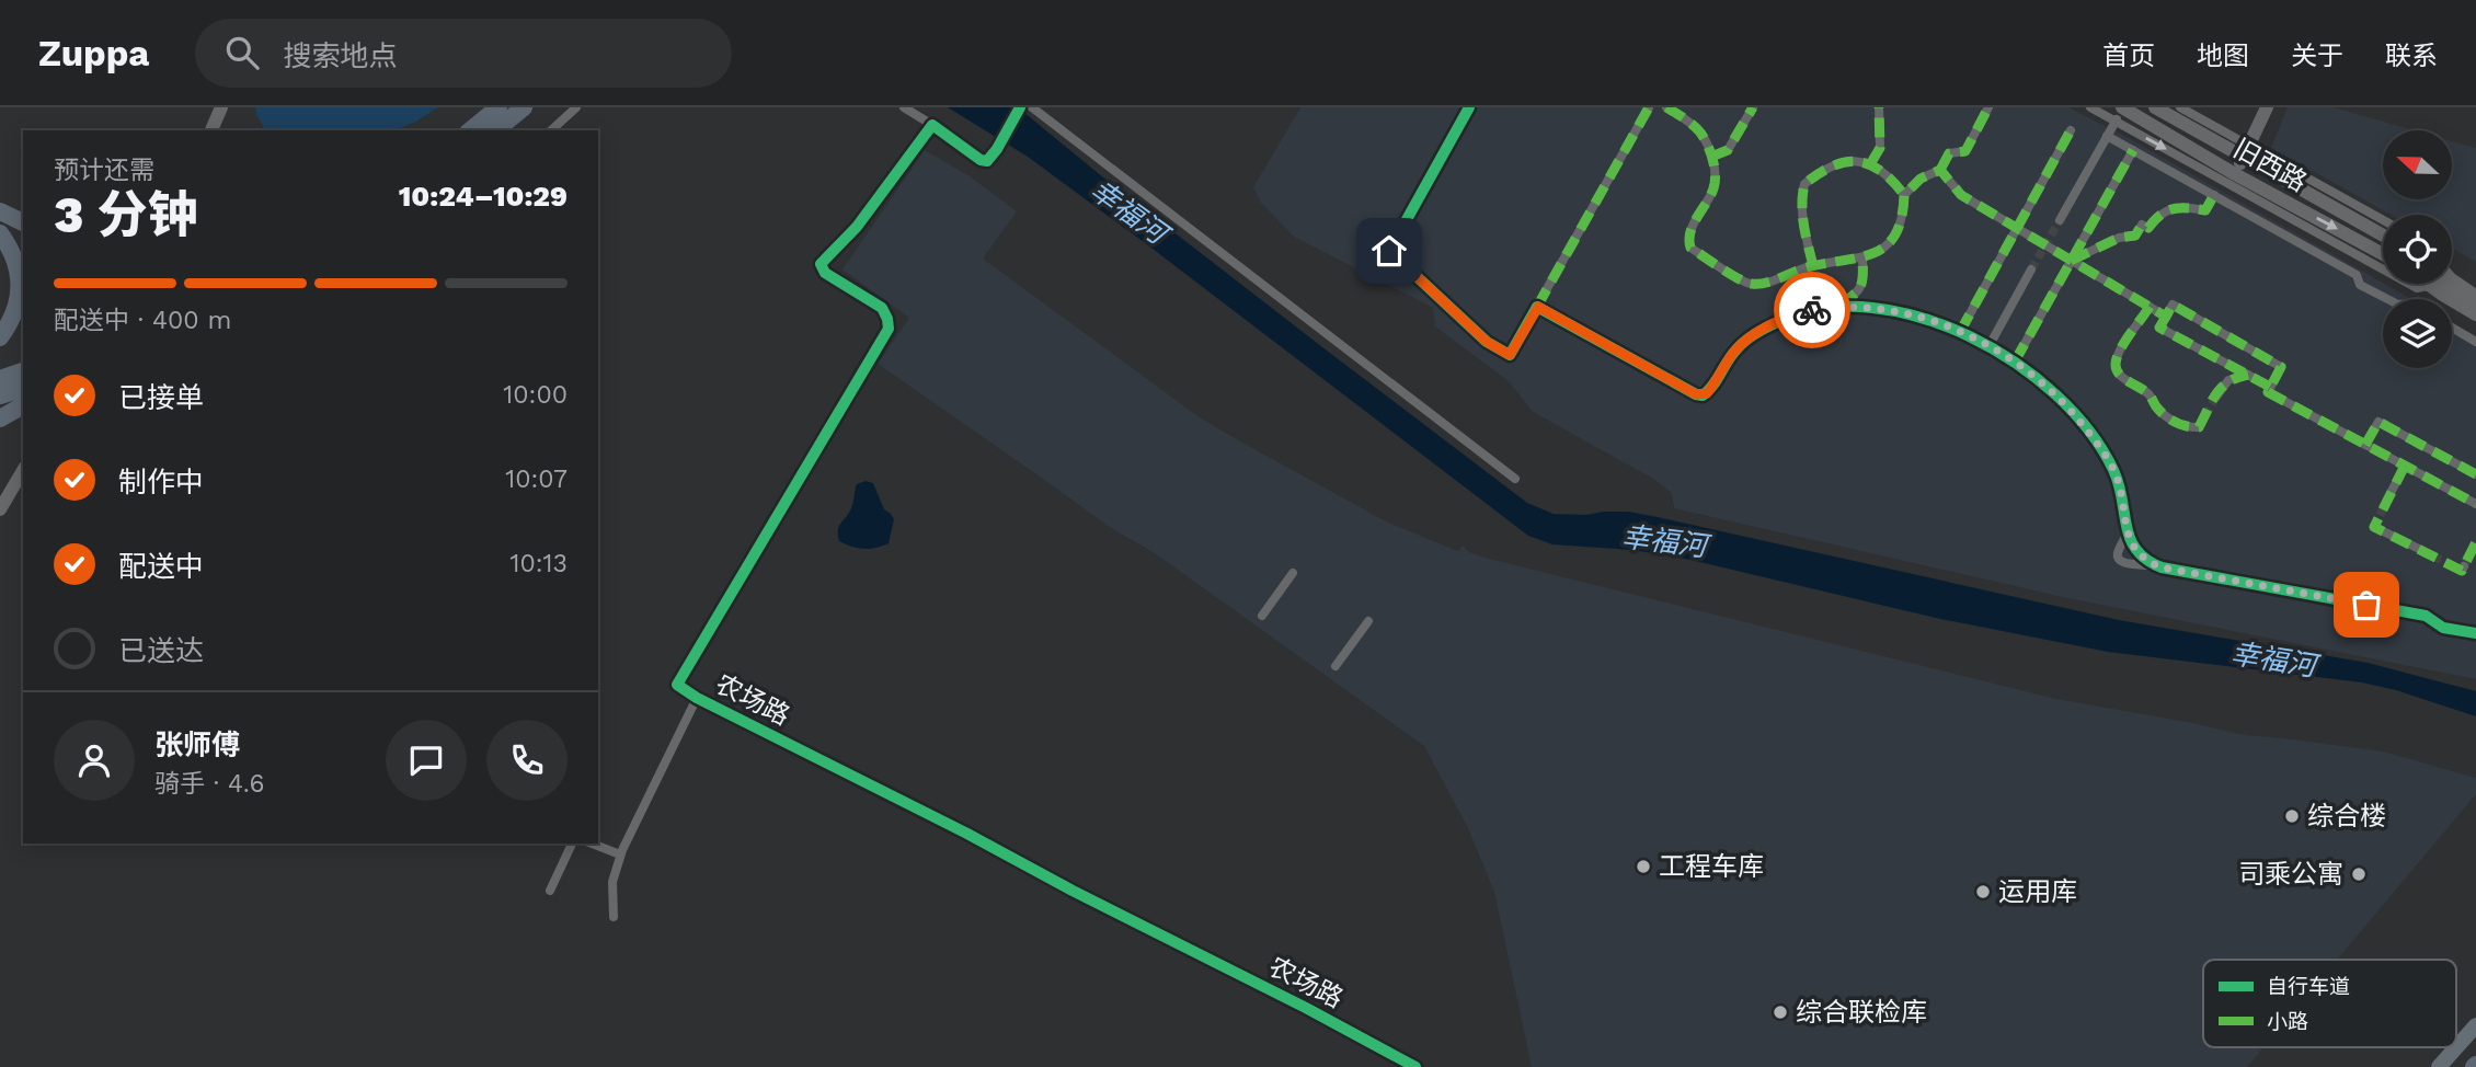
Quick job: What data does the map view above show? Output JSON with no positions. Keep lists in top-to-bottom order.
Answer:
{
  "streets": {
    "street": ["旧西路", "农场路"]
  },
  "water": ["幸福河"],
  "places": [
    "综合楼",
    "工程车库",
    "司乘公寓",
    "运用库",
    "综合联检库"
  ],
  "legend": ["自行车道", "小路"],
  "north": "left",
  "page": {
    "header": "Zuppa",
    "search": "搜索地点",
    "nav": [
      "首页",
      "地图",
      "关于",
      "联系"
    ],
    "heading": ["3 分钟", "预计还需", "10:24–10:29"],
    "panel": ["张师傅", "骑手 · 4.6"],
    "bar": "配送中 · 400 m",
    "list": [
      ["已接单", "10:00"],
      ["制作中", "10:07"],
      ["配送中", "10:13"],
      "已送达"
    ]
  }
}
